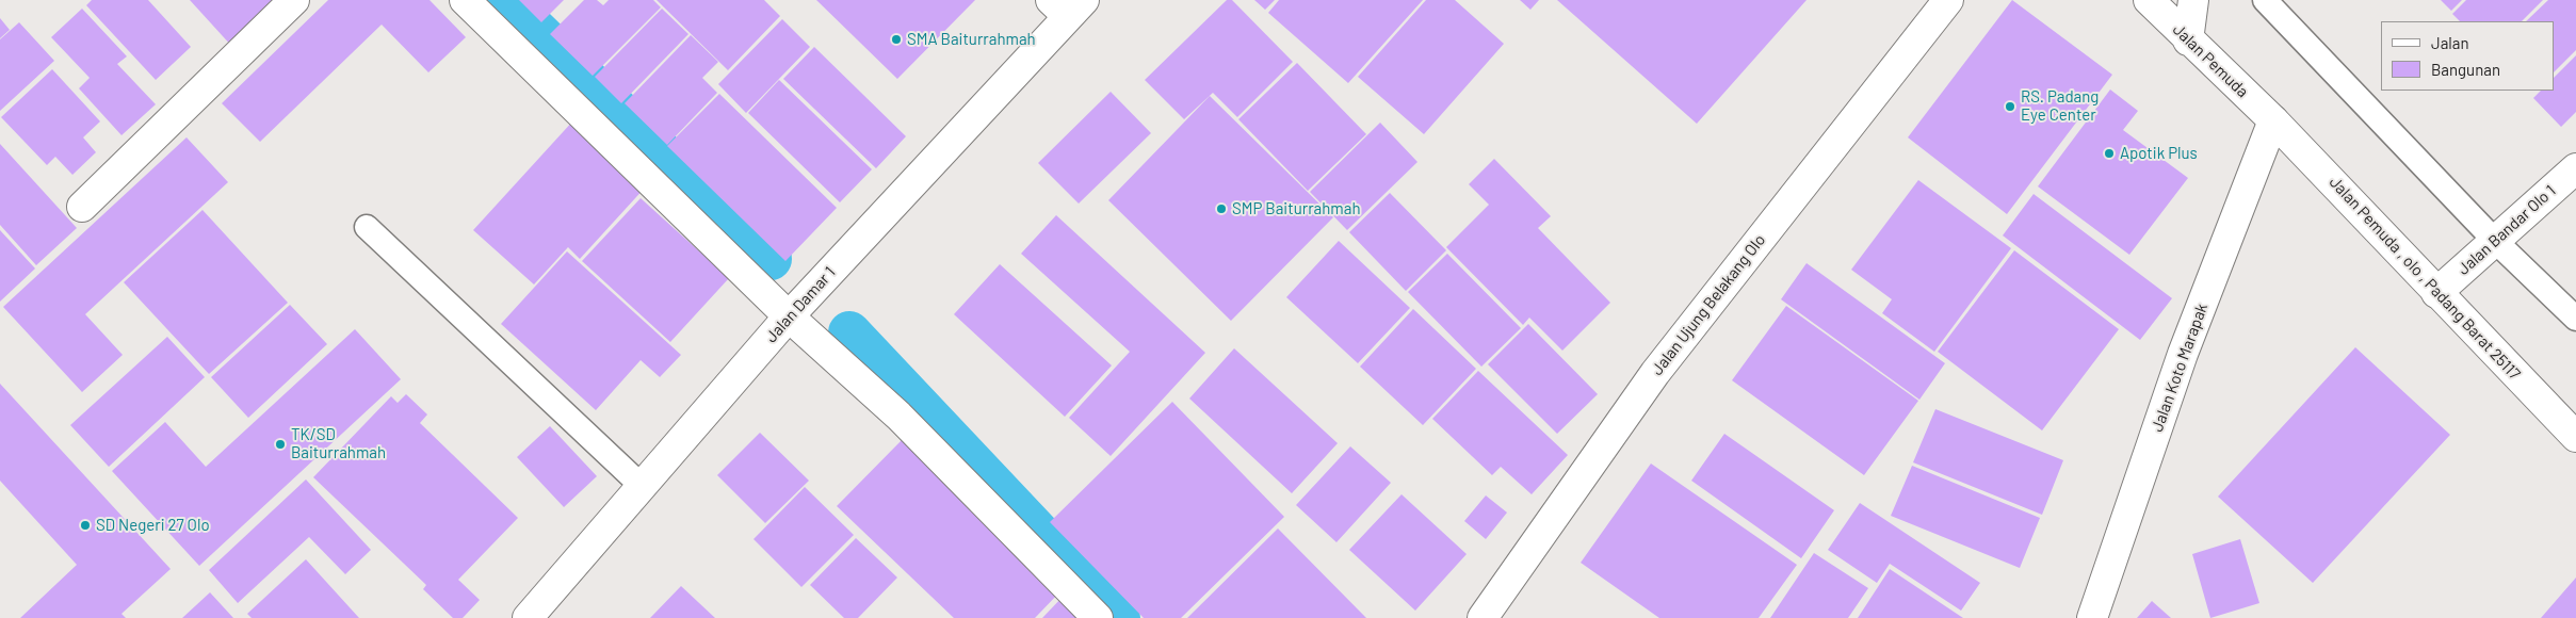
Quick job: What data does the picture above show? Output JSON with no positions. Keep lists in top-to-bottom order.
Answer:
{
  "streets": {
    "street": [
      "Jalan Pemuda",
      "Jalan Bandar Olo 1",
      "Jalan Pemuda , olo , Padang Barat 25117",
      "Jalan Damar 1",
      "Jalan Ujung Belakang Olo",
      "Jalan Koto Marapak"
    ]
  },
  "crossings": [
    ["Jalan Pemuda", "Jalan Pemuda , olo , Padang Barat 25117"],
    ["Jalan Pemuda", "Jalan Koto Marapak"],
    ["Jalan Bandar Olo 1", "Jalan Pemuda , olo , Padang Barat 25117"],
    ["Jalan Pemuda , olo , Padang Barat 25117", "Jalan Koto Marapak"]
  ],
  "places": [
    "SMA Baiturrahmah",
    "RS. Padang Eye Center",
    "Apotik Plus",
    "SMP Baiturrahmah",
    "TK/SD Baiturrahmah",
    "SD Negeri 27 Olo"
  ],
  "legend": ["Jalan", "Bangunan"]
}
